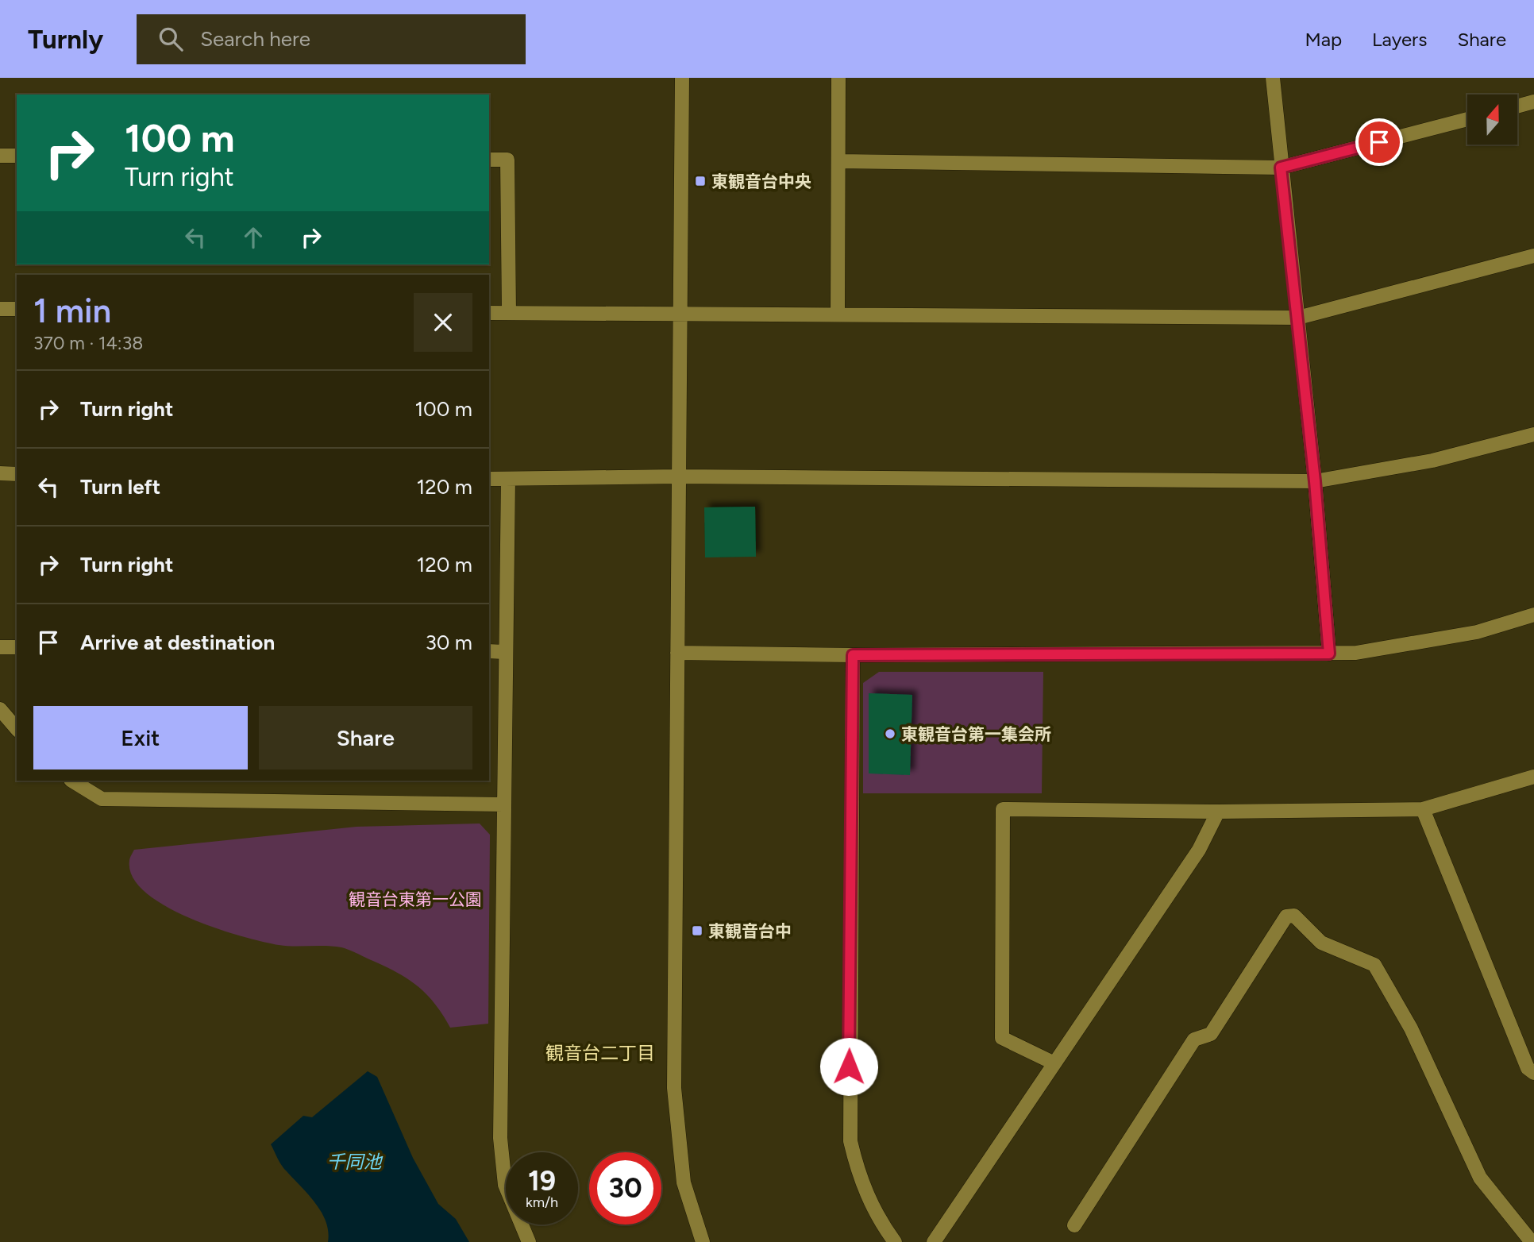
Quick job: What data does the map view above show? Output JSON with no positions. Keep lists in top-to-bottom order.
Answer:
{
  "districts": ["観音台二丁目"],
  "water": ["千同池"],
  "parks": ["観音台東第一公園"],
  "places": {
    "transit": ["東観音台中央", "東観音台中"],
    "other": ["東観音台第一集会所"]
  },
  "north": "top",
  "page": {
    "header": "Turnly",
    "search": "Search here",
    "nav": ["Map", "Layers", "Share"],
    "turn": ["100 m", "Turn right"],
    "heading": ["1 min", "370 m · 14:38"],
    "list": [
      {
        "name": "Turn right",
        "value": "100 m"
      },
      {
        "name": "Turn left",
        "value": "120 m"
      },
      {
        "name": "Turn right",
        "value": "120 m"
      },
      {
        "name": "Arrive at destination",
        "value": "30 m"
      }
    ],
    "buttons": ["Exit", "Share"],
    "speed": "19 km/h",
    "limit": "30"
  }
}
